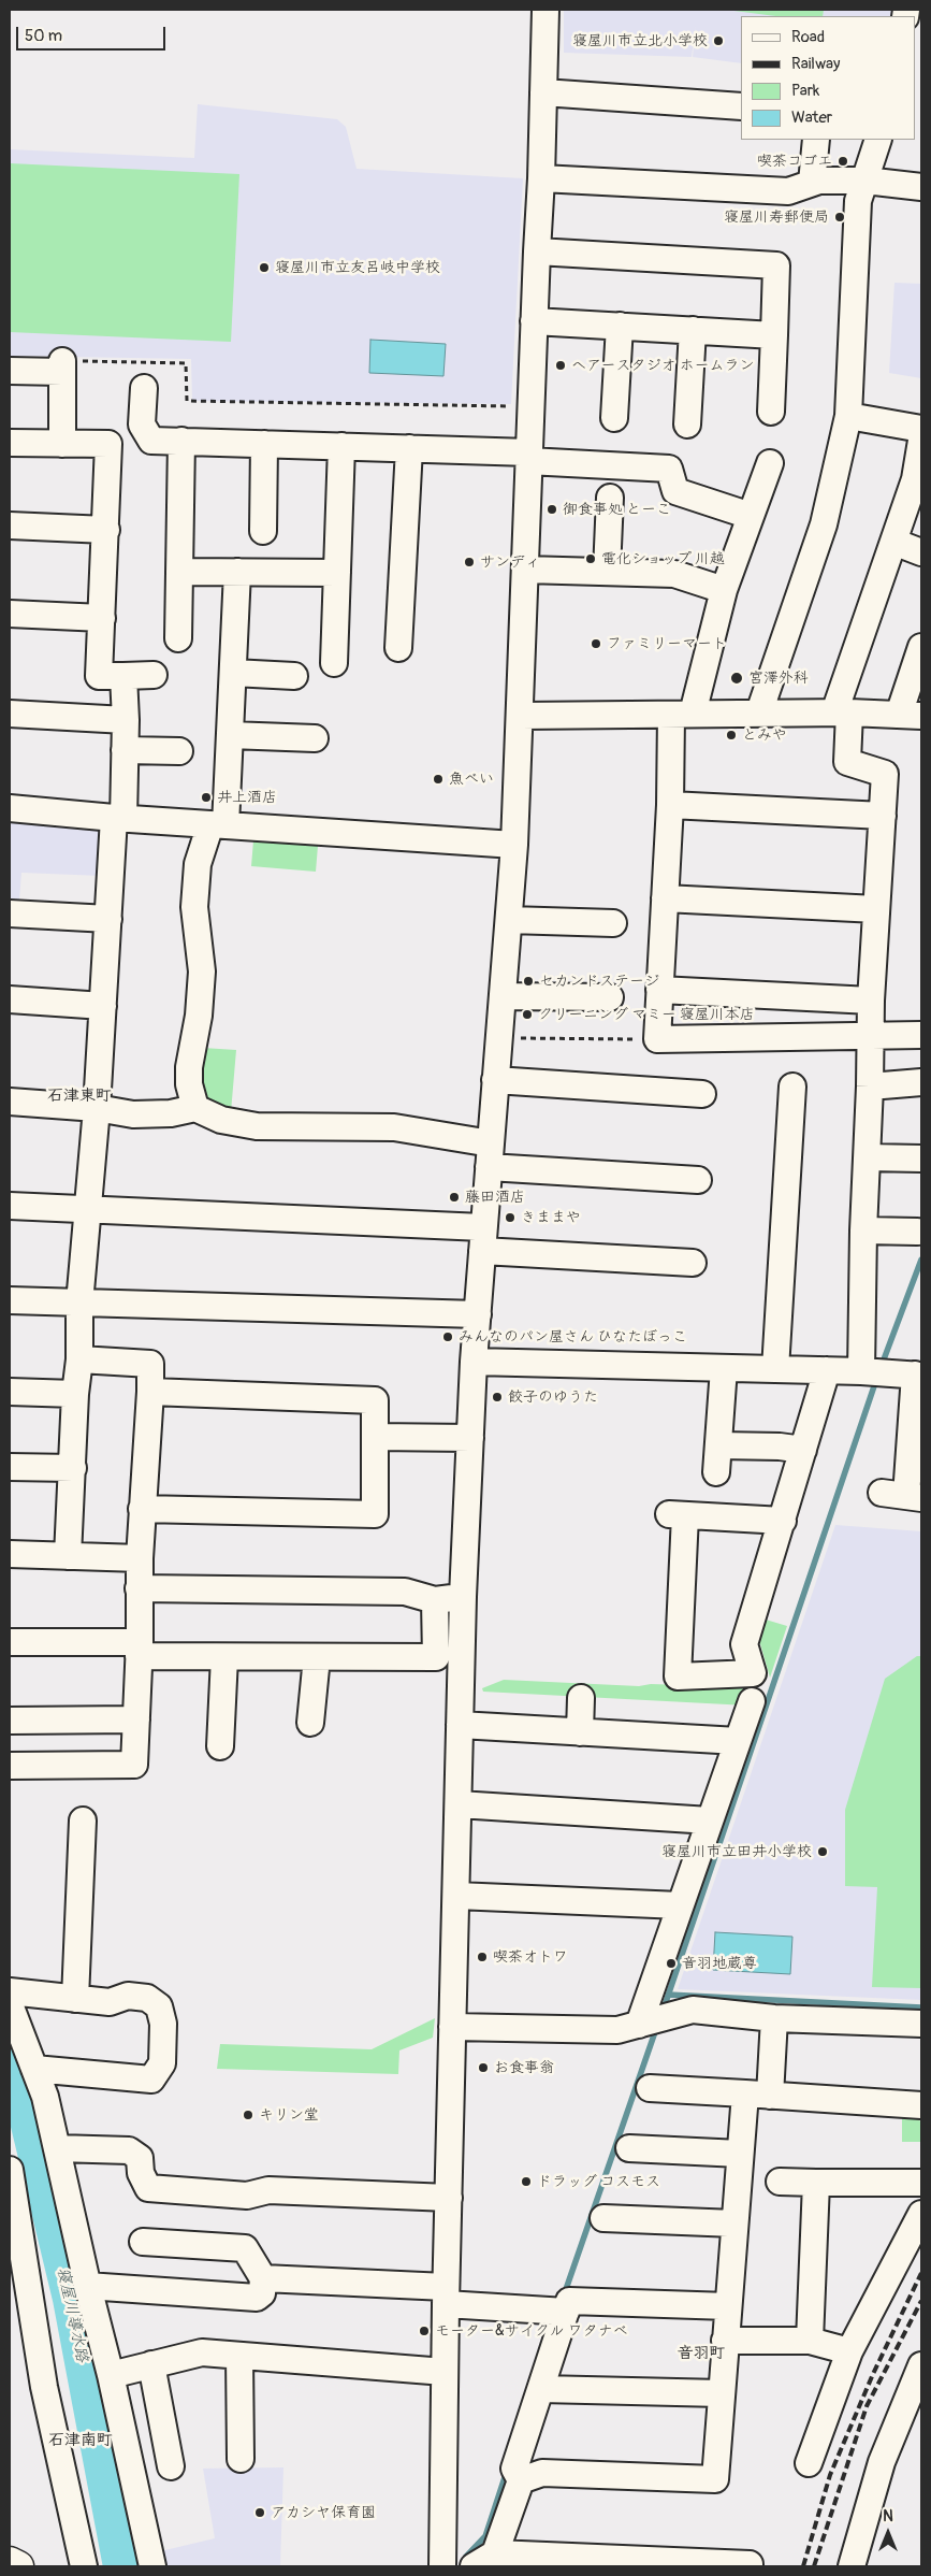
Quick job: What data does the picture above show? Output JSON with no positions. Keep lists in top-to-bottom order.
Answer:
{
  "districts": ["石津東町", "音羽町", "石津南町"],
  "water": ["寝屋川導水路"],
  "places": [
    "寝屋川市立北小学校",
    "喫茶コゴエ",
    "寝屋川寿郵便局",
    "寝屋川市立友呂岐中学校",
    "ヘアースタジオ ホームラン",
    "御食事処 とーこ",
    "電化ショップ 川越",
    "サンディ",
    "ファミリーマート",
    "宮澤外科",
    "とみや",
    "魚べい",
    "井上酒店",
    "セカンドステージ",
    "クリーニング マミー 寝屋川本店",
    "藤田酒店",
    "きままや",
    "みんなのパン屋さん ひなたぼっこ",
    "餃子のゆうた",
    "寝屋川市立田井小学校",
    "喫茶オトワ",
    "音羽地蔵尊",
    "お食事翁",
    "キリン堂",
    "ドラッグ コスモス",
    "モーター&サイクル ワタナベ",
    "アカシヤ保育園"
  ],
  "legend": [
    "Road",
    "Railway",
    "Park",
    "Water"
  ],
  "scale_bar": "50 m",
  "north": "top"
}
